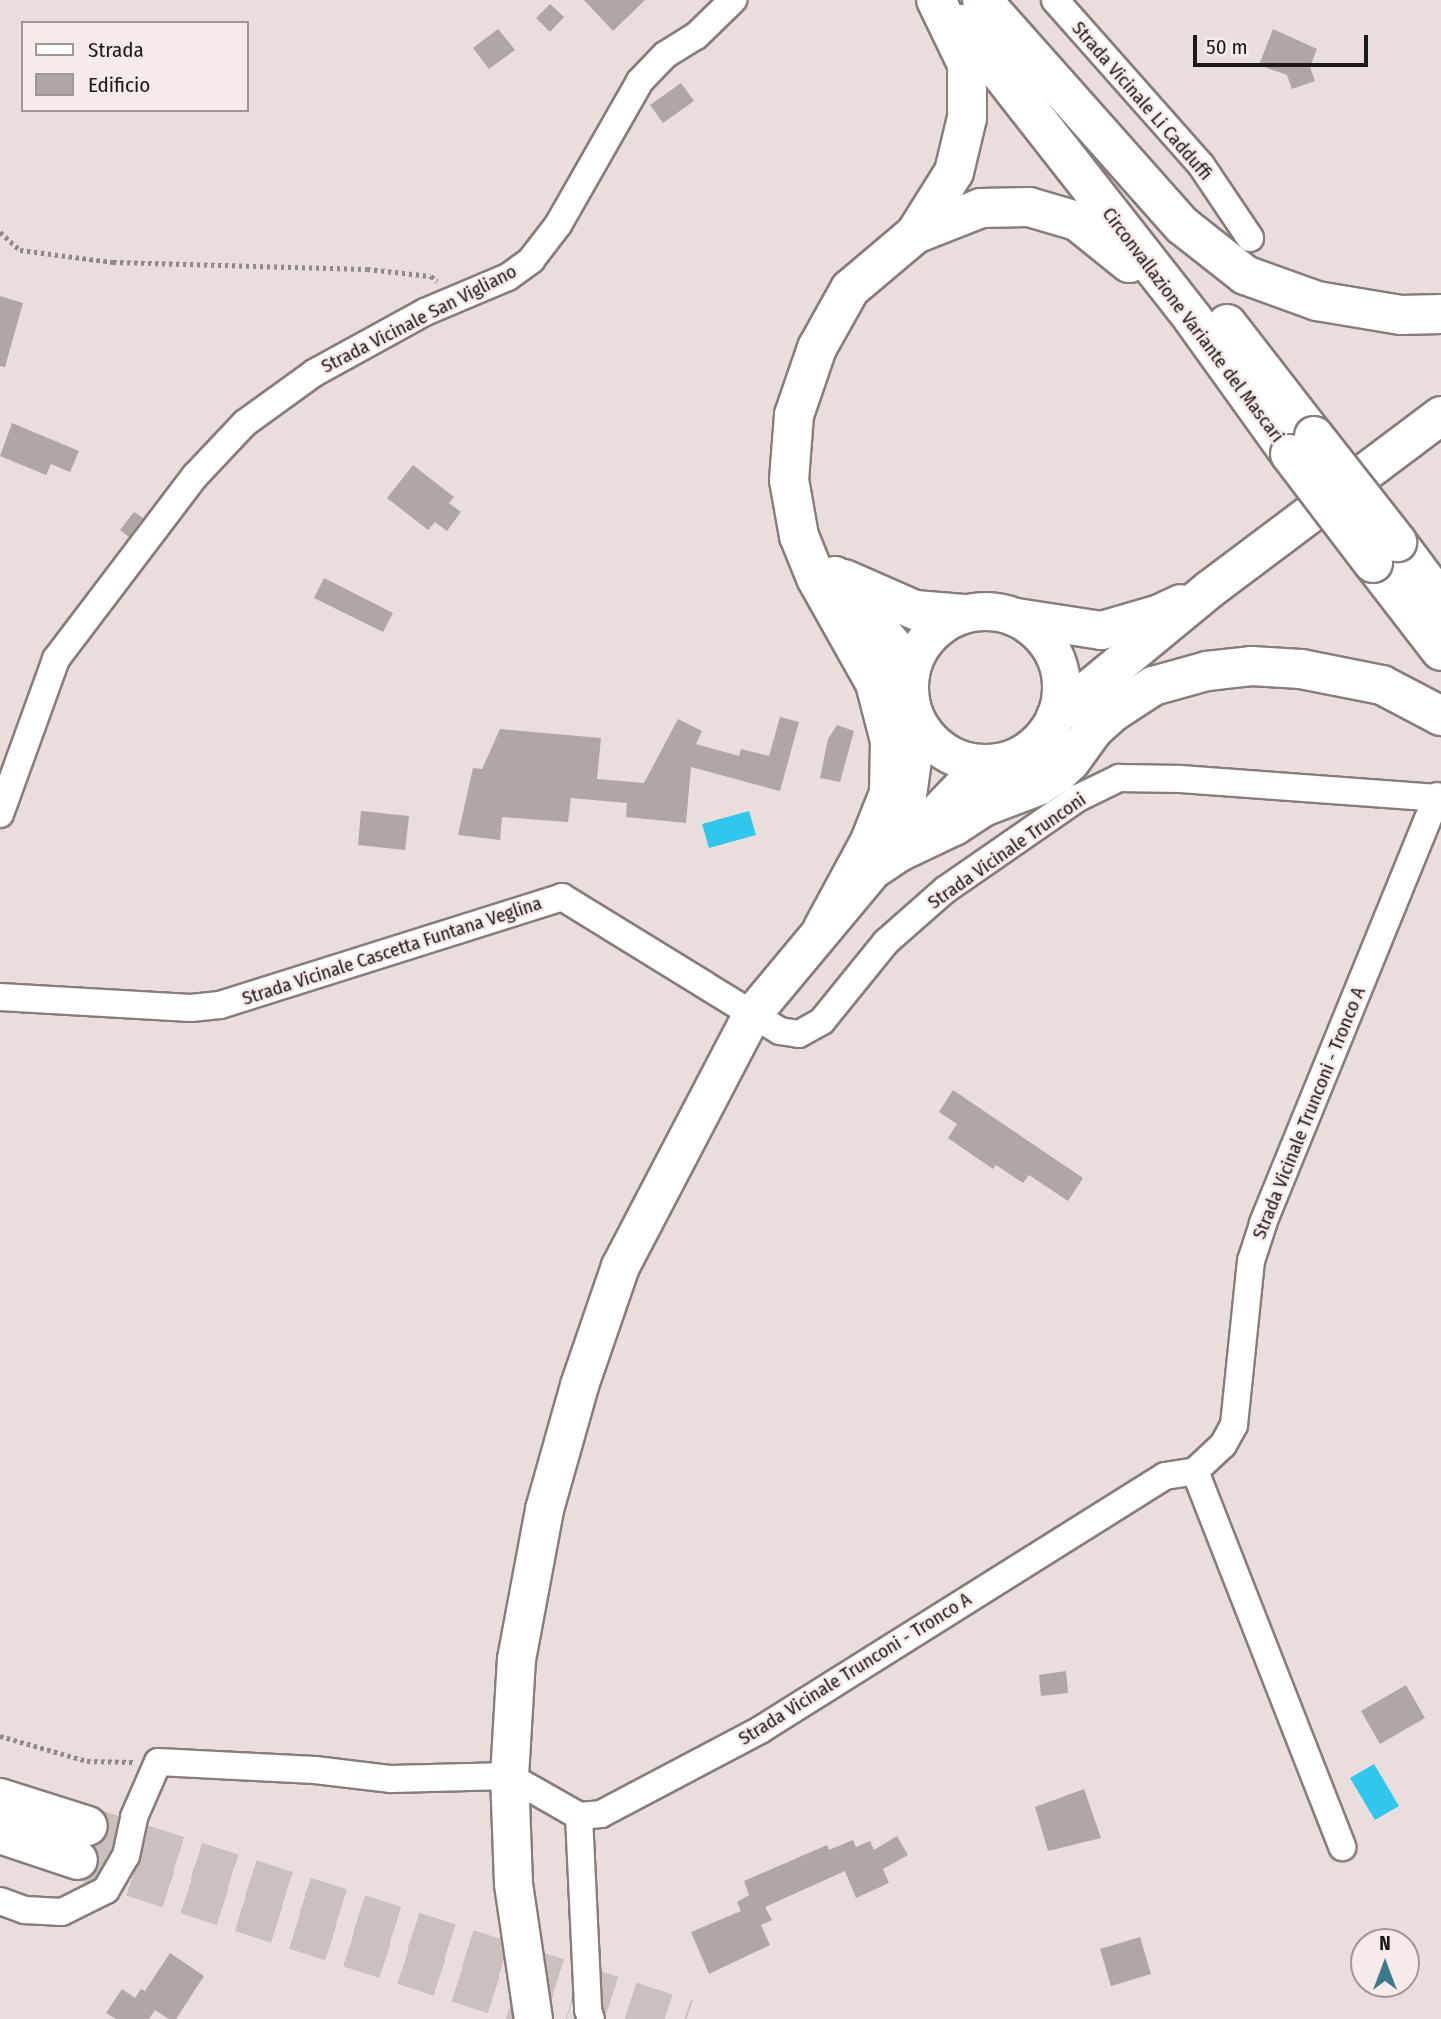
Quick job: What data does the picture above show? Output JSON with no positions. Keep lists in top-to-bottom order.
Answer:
{
  "streets": {
    "highway": ["Circonvallazione Variante del Mascari"],
    "street": [
      "Strada Vicinale Li Cadduffi",
      "Strada Vicinale San Vigliano",
      "Strada Vicinale Trunconi",
      "Strada Vicinale Cascetta Funtana Veglina",
      "Strada Vicinale Trunconi - Tronco A"
    ]
  },
  "crossings": [
    ["Strada Vicinale Trunconi", "Strada Vicinale Cascetta Funtana Veglina"],
    ["Strada Vicinale Trunconi", "Strada Vicinale Trunconi - Tronco A"]
  ],
  "legend": ["Strada", "Edificio"],
  "scale_bar": "50 m",
  "north": "top"
}
